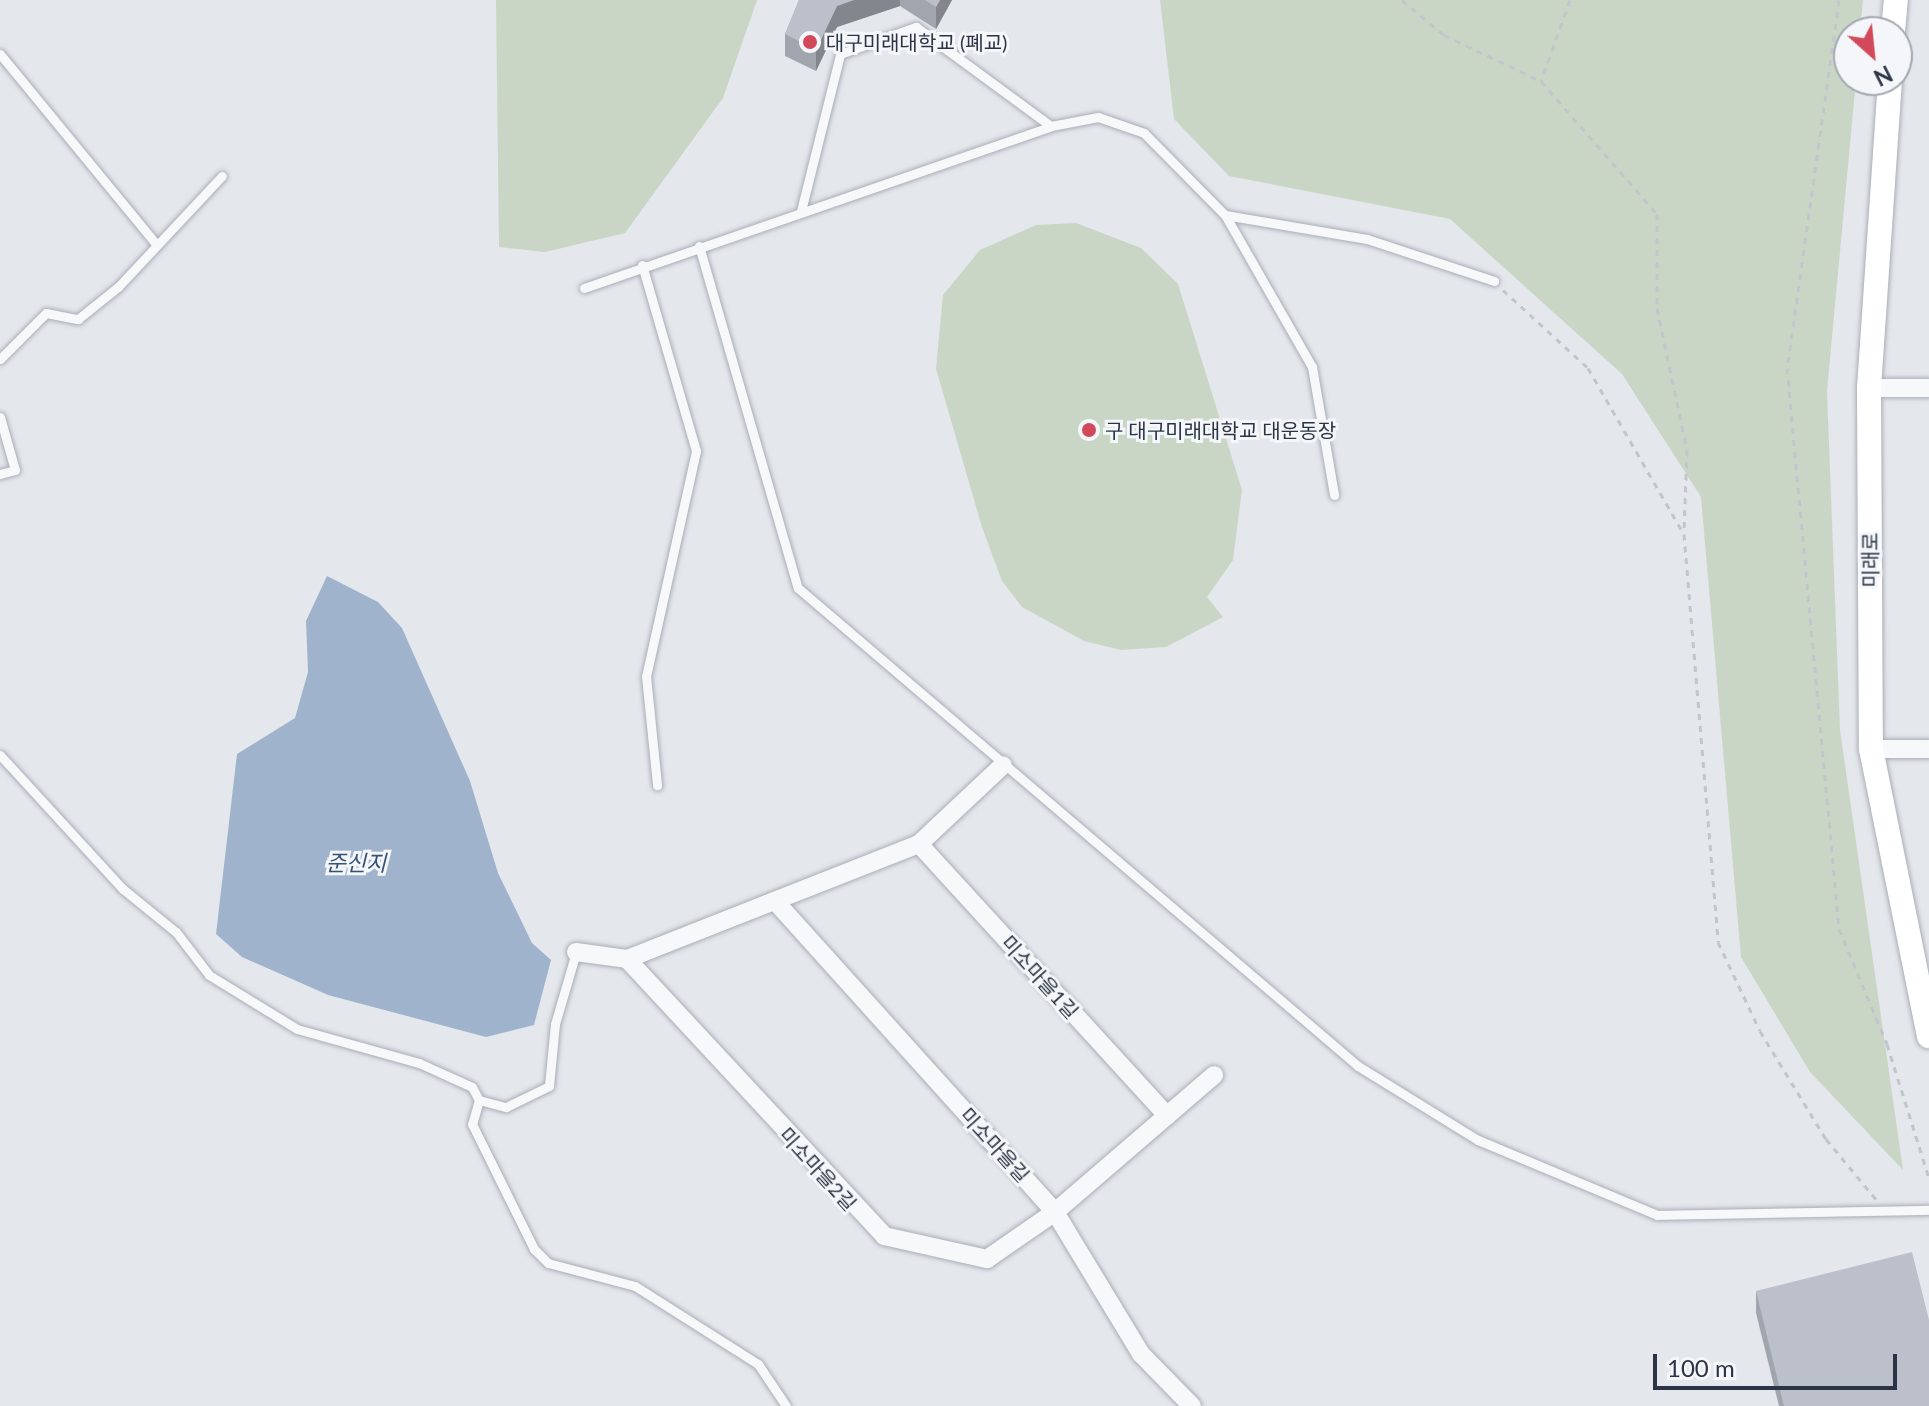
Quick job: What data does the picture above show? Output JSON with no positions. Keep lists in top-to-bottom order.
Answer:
{
  "streets": {
    "street": [
      "미래로",
      "미소마을1길",
      "미소마을길",
      "미소마을2길"
    ]
  },
  "crossings": [
    ["미소마을길", "미소마을2길"]
  ],
  "water": ["준신지"],
  "places": ["대구미래대학교 (폐교)", "구 대구미래대학교 대운동장"],
  "scale_bar": "100 m",
  "north": "bottom right"
}
